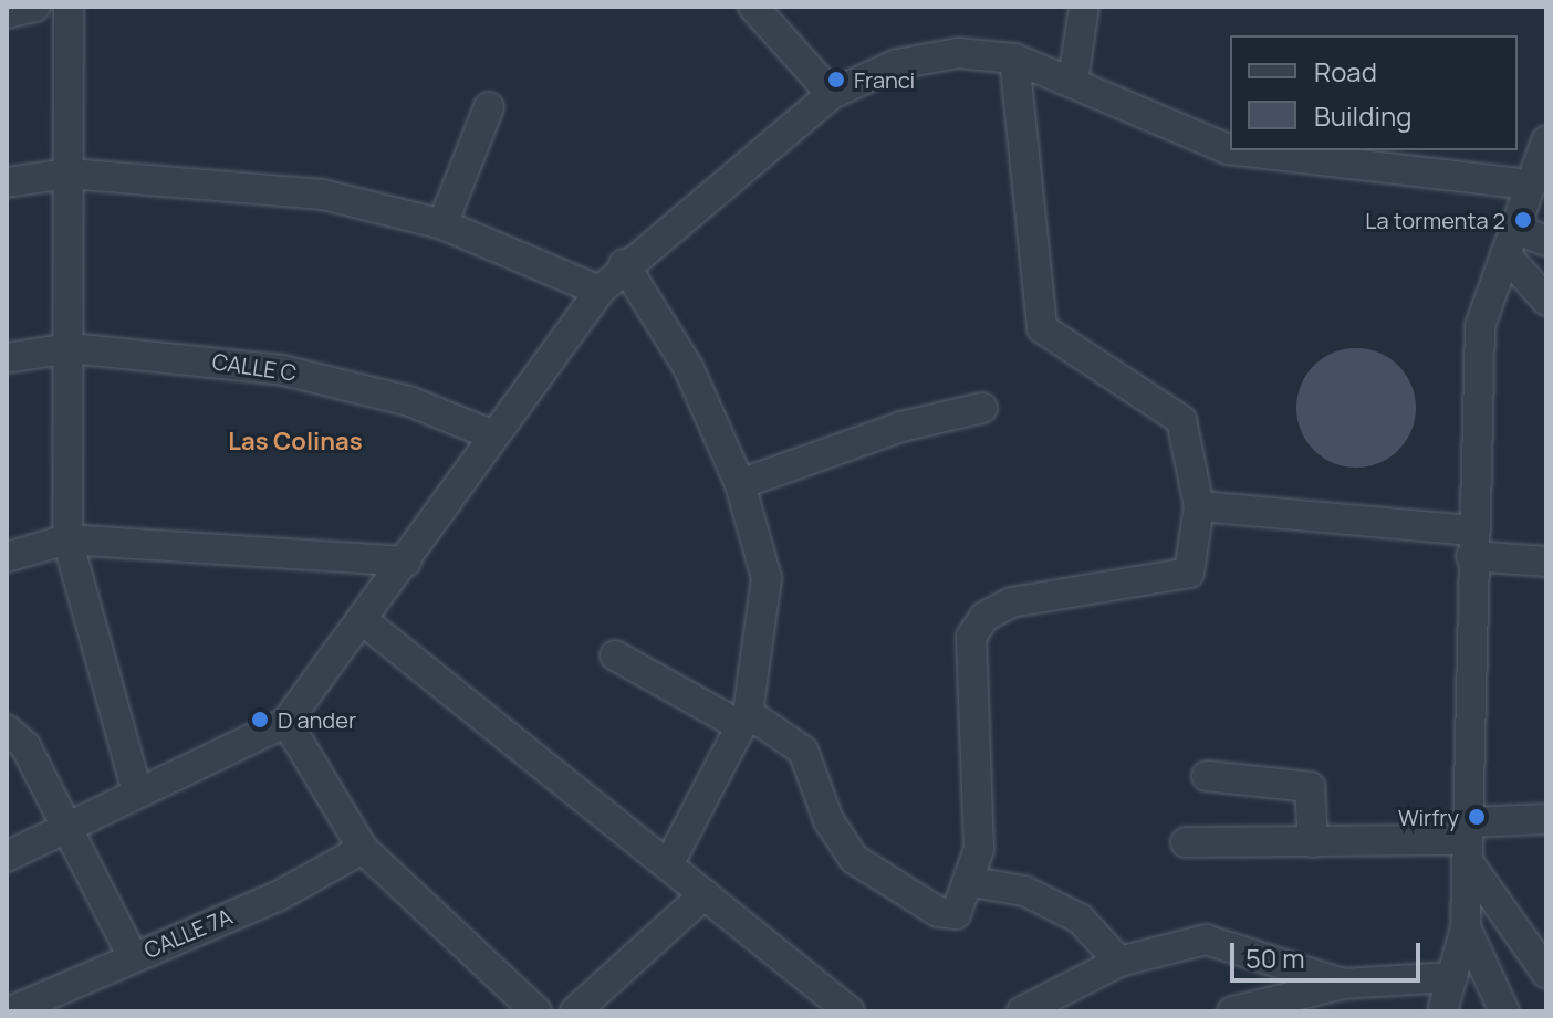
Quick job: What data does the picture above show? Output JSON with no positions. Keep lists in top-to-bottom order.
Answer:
{
  "streets": {
    "street": ["CALLE C", "CALLE 7A"]
  },
  "districts": ["Las Colinas"],
  "places": [
    "Franci",
    "La tormenta 2",
    "D ander",
    "Wirfry"
  ],
  "legend": ["Road", "Building"],
  "scale_bar": "50 m"
}
